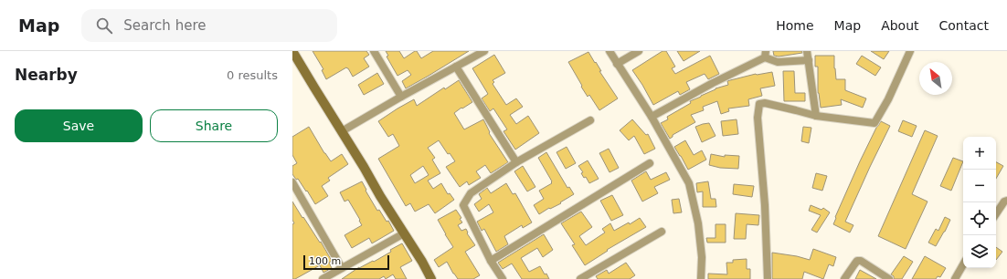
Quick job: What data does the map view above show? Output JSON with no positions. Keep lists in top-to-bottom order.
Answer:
{
  "scale_bar": "100 m",
  "north": "top left",
  "page": {
    "header": "Map",
    "search": "Search here",
    "nav": [
      "Home",
      "Map",
      "About",
      "Contact"
    ],
    "heading": ["Nearby", "0 results"],
    "buttons": ["Save", "Share"],
    "map_buttons": ["+", "−"],
    "scale": "100 m"
  }
}
